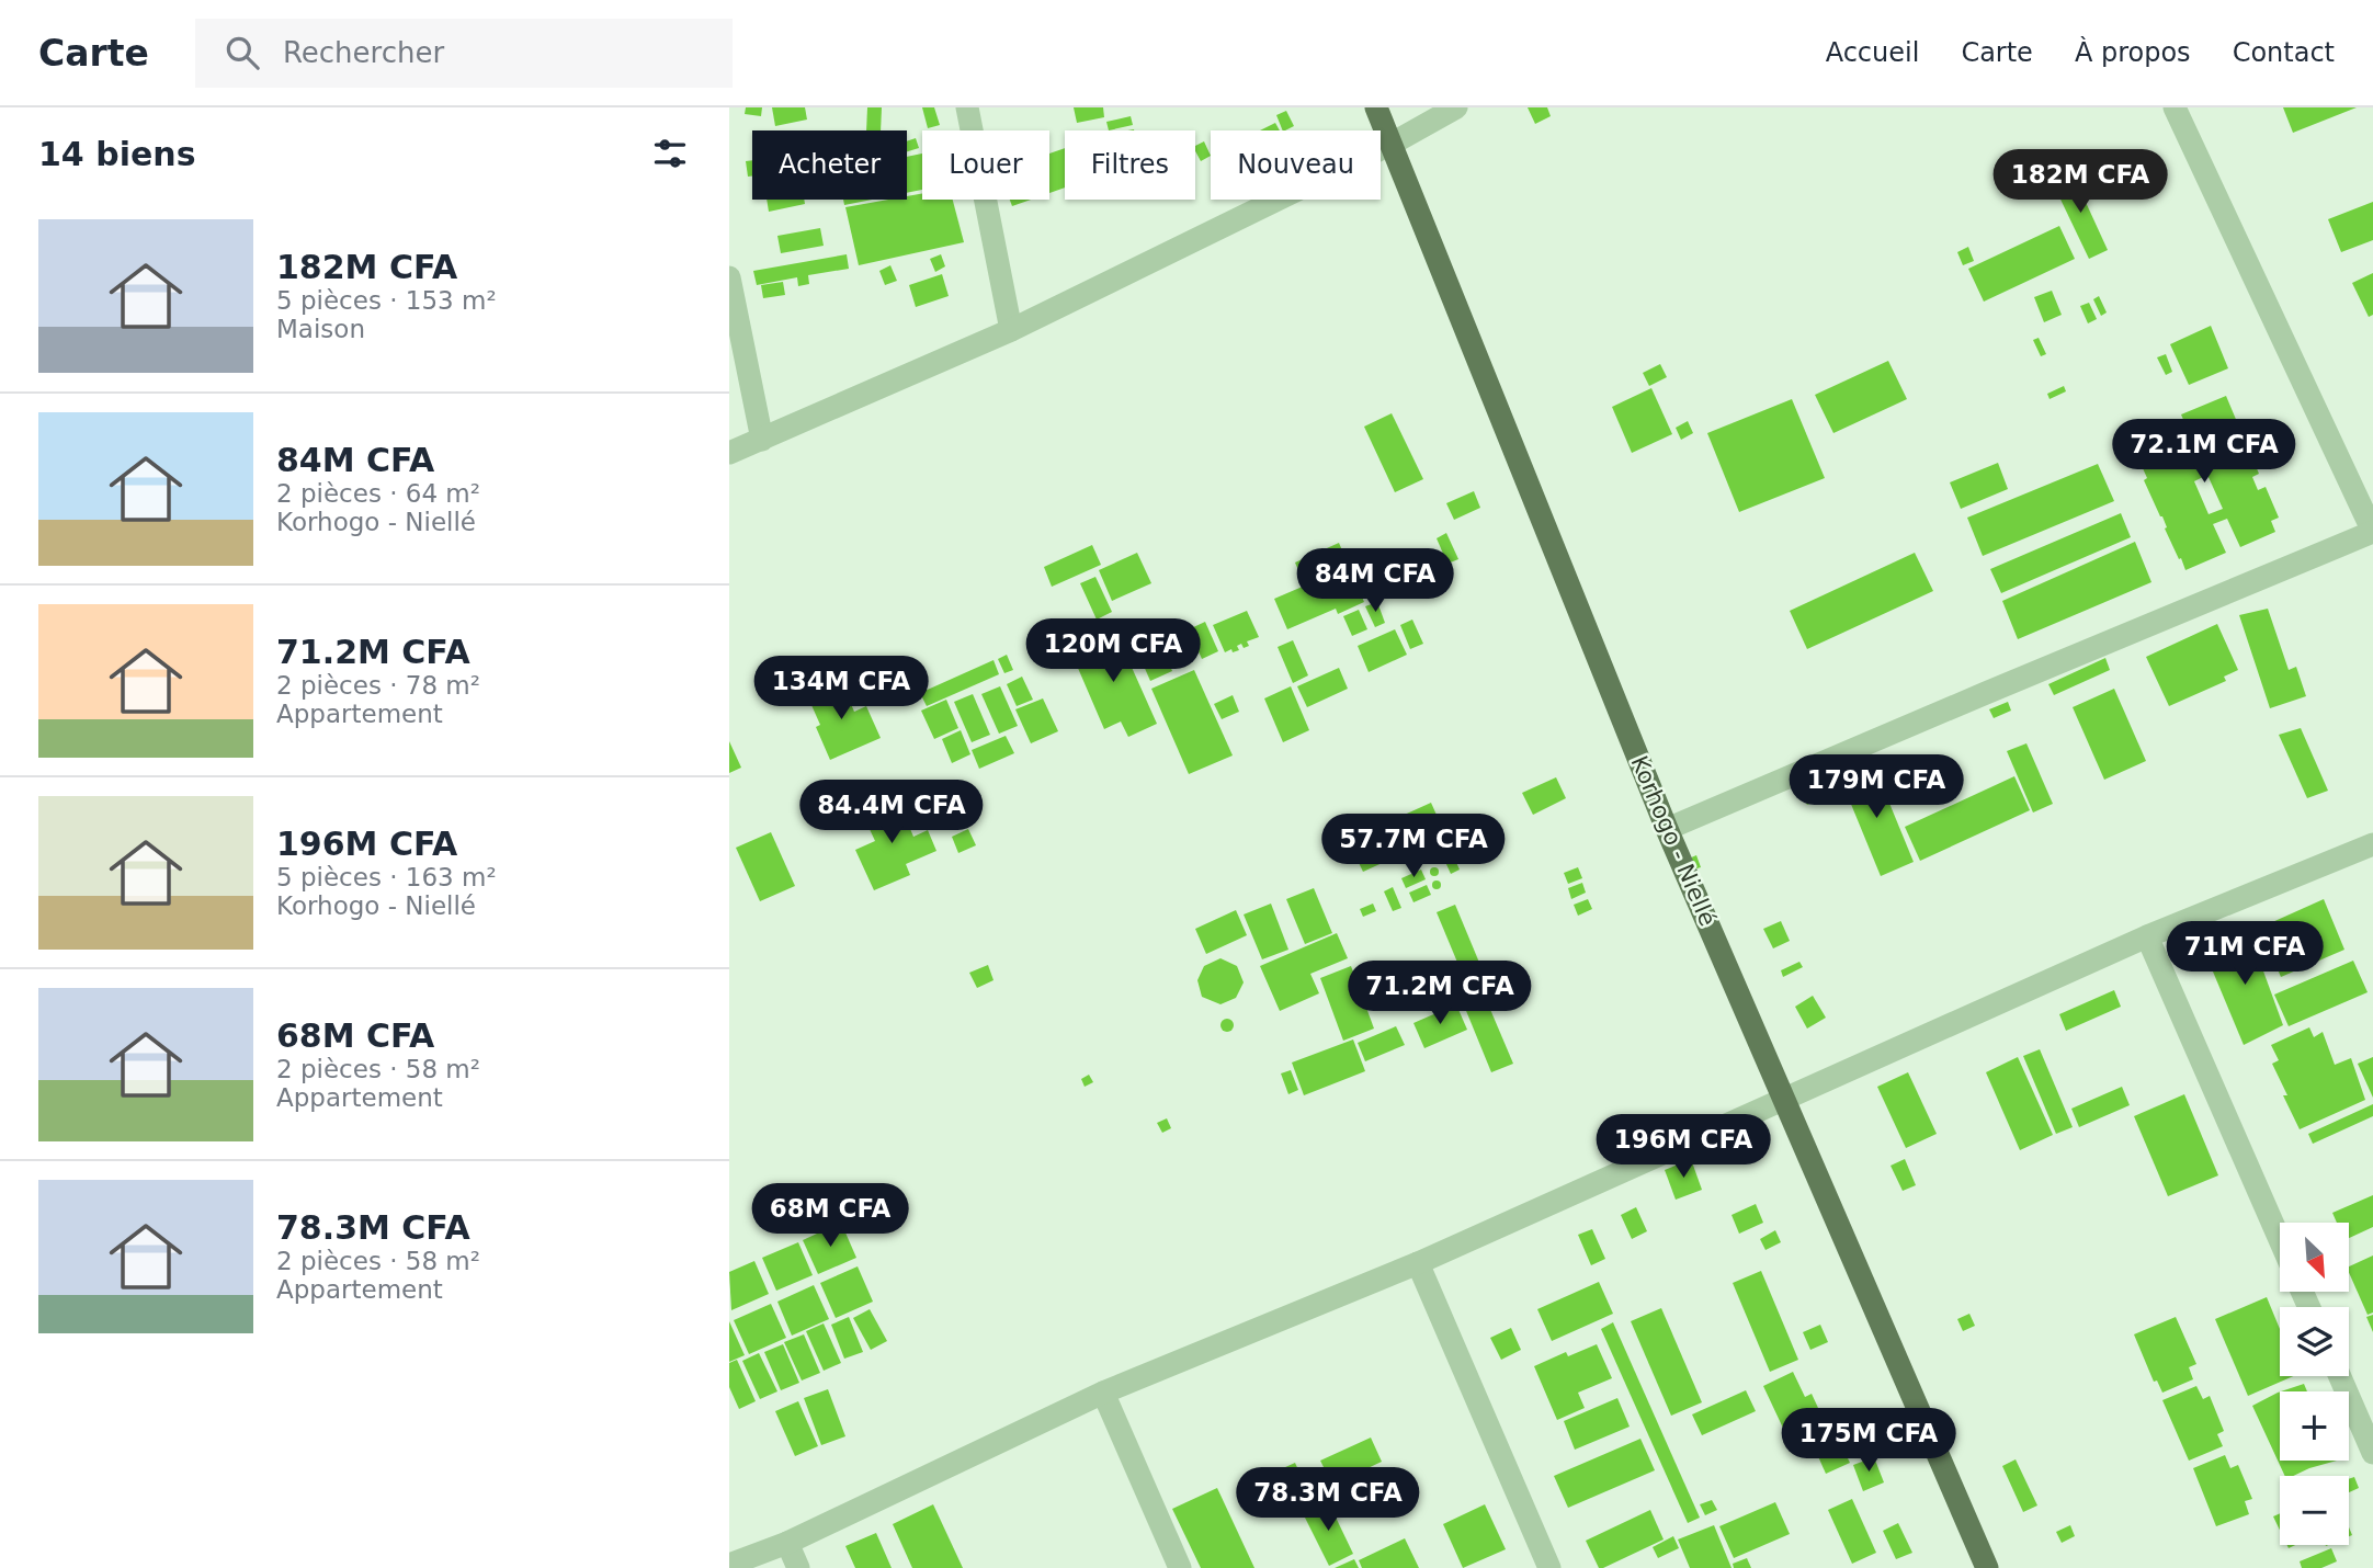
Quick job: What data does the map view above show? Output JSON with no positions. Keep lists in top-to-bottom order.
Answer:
{
  "streets": {
    "main road": ["Korhogo - Niellé"]
  },
  "north": "bottom right",
  "page": {
    "header": "Carte",
    "search": "Rechercher",
    "nav": [
      "Accueil",
      "Carte",
      "À propos",
      "Contact"
    ],
    "heading": "14 biens",
    "chip": [
      "Acheter",
      "Louer",
      "Filtres",
      "Nouveau"
    ],
    "price": [
      "182M CFA",
      "72.1M CFA",
      "84M CFA",
      "120M CFA",
      "134M CFA",
      "179M CFA",
      "84.4M CFA",
      "57.7M CFA",
      "71M CFA",
      "71.2M CFA",
      "196M CFA",
      "68M CFA",
      "175M CFA",
      "78.3M CFA"
    ],
    "list": [
      {
        "name": "182M CFA",
        "note": "5 pièces · 153 m² · Maison"
      },
      {
        "name": "84M CFA",
        "note": "2 pièces · 64 m² · Korhogo - Niellé"
      },
      {
        "name": "71.2M CFA",
        "note": "2 pièces · 78 m² · Appartement"
      },
      {
        "name": "196M CFA",
        "note": "5 pièces · 163 m² · Korhogo - Niellé"
      },
      {
        "name": "68M CFA",
        "note": "2 pièces · 58 m² · Appartement"
      },
      {
        "name": "78.3M CFA",
        "note": "2 pièces · 58 m² · Appartement"
      }
    ],
    "map_buttons": ["+", "−"]
  }
}
